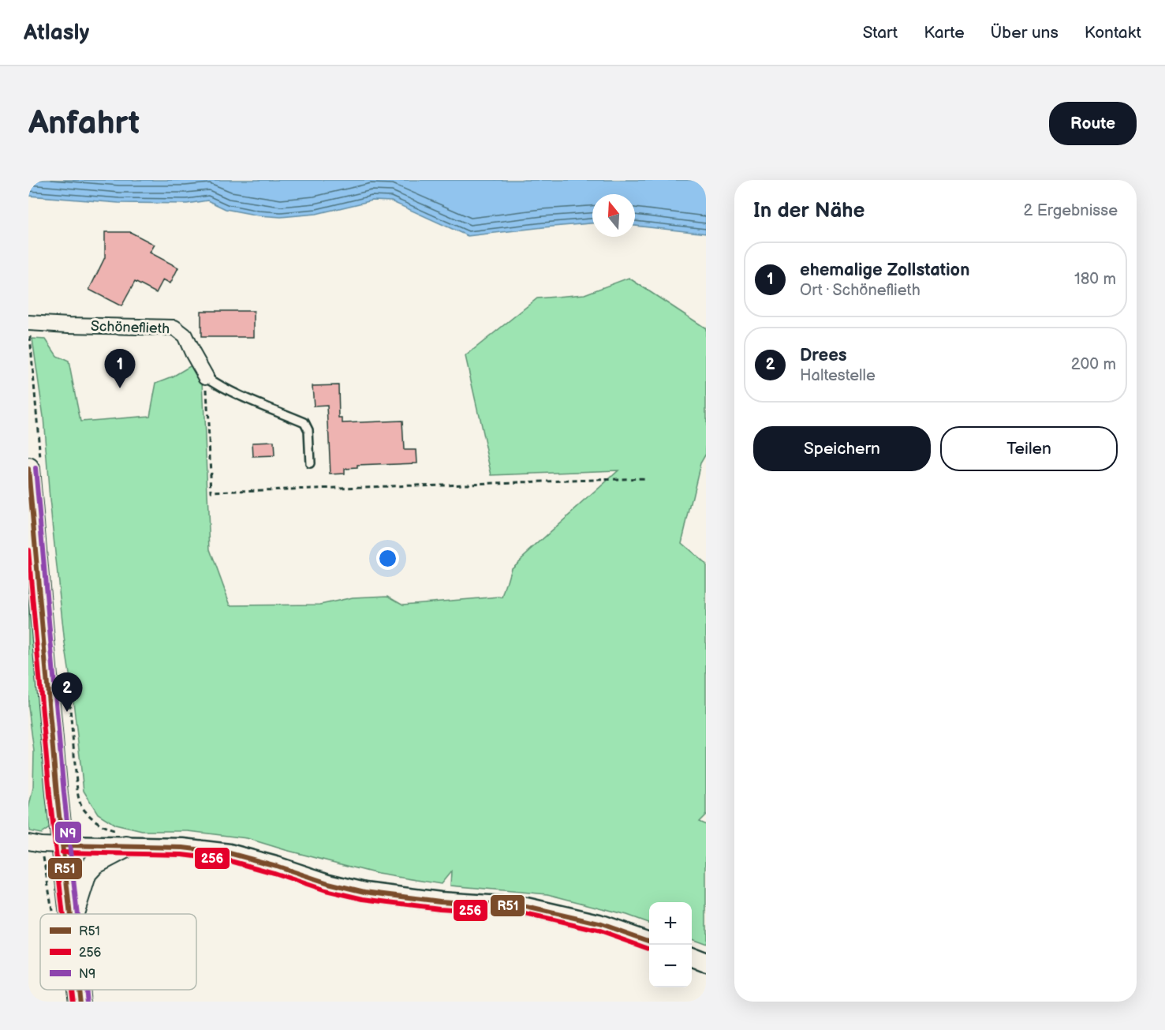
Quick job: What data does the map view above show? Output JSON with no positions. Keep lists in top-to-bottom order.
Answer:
{
  "streets": {
    "street": ["Schöneflieth"]
  },
  "lines": ["transit line N9", "transit line R51", "transit line 256"],
  "legend": ["R51", "256", "N9"],
  "north": "top",
  "page": {
    "header": "Atlasly",
    "nav": [
      "Start",
      "Karte",
      "Über uns",
      "Kontakt"
    ],
    "buttons": [
      "Route",
      ["Speichern", "Teilen"]
    ],
    "title": "Anfahrt",
    "heading": ["In der Nähe", "2 Ergebnisse"],
    "list": [
      {
        "mark": "1",
        "name": "ehemalige Zollstation",
        "note": "Ort · Schöneflieth",
        "value": "180 m"
      },
      {
        "mark": "2",
        "name": "Drees",
        "note": "Haltestelle",
        "value": "200 m"
      }
    ],
    "pins": ["1", "2"],
    "map_buttons": ["+", "−"]
  }
}
